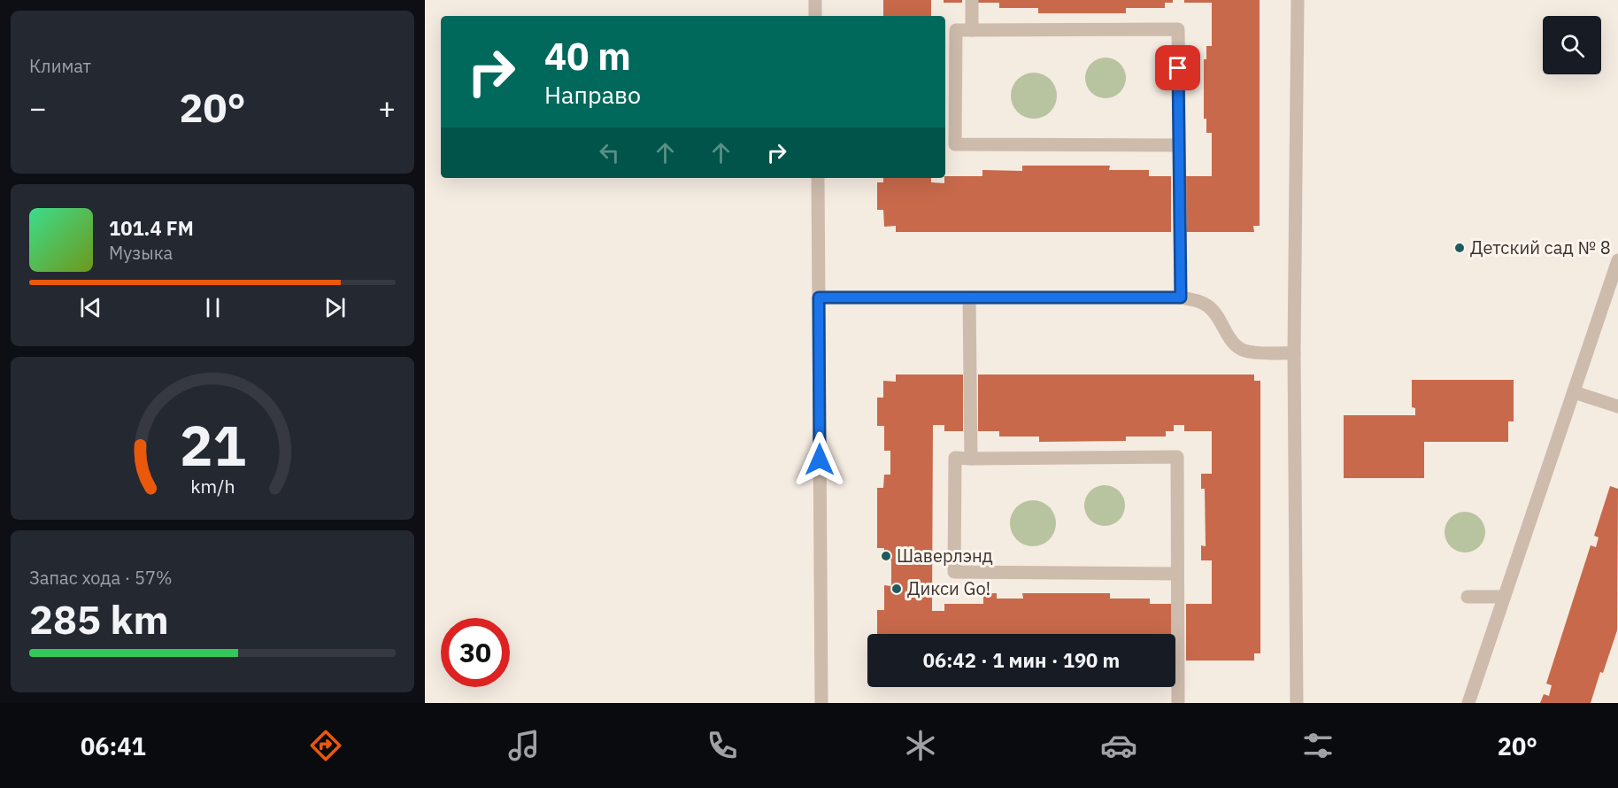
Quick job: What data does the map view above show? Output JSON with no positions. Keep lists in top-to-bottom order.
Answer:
{
  "places": ["Детский сад № 8", "Шаверлэнд", "Дикси Go!"],
  "page": {
    "tile": [
      "Климат",
      ["Запас хода · 57%", "285 km"]
    ],
    "turn": ["40 m", "Направо"],
    "heat": ["−", "20°", "+"],
    "song": ["101.4 FM", "Музыка"],
    "limit": "30",
    "trip": "06:42 · 1 мин · 190 m",
    "tabs": ["06:41", "20°"],
    "gauge": ["21", "km/h"]
  }
}
